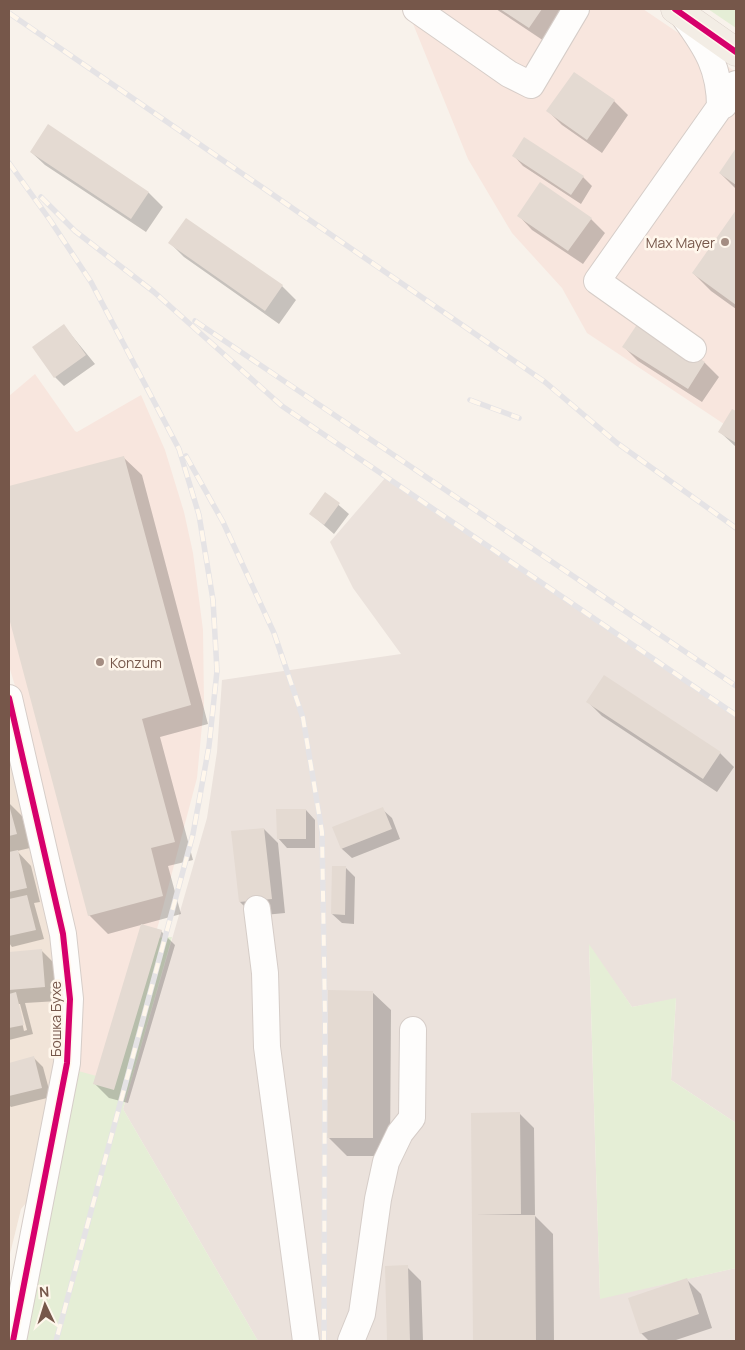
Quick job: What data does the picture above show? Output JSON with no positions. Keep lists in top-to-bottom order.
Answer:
{
  "streets": {
    "street": ["Бошка Бухе"]
  },
  "places": ["Max Mayer", "Konzum"],
  "north": "top"
}
